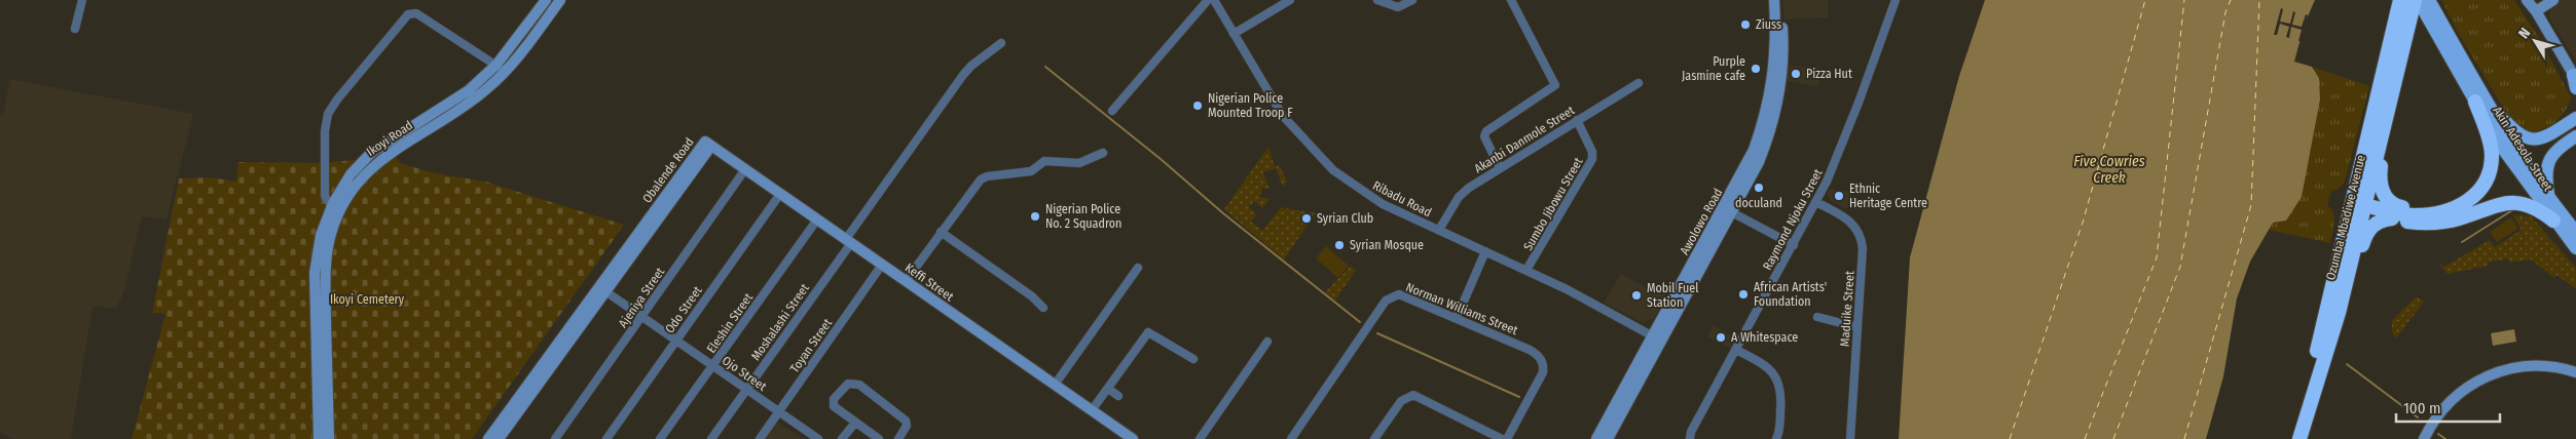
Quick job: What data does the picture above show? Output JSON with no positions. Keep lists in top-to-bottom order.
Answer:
{
  "streets": {
    "highway": ["Ozumba Mbadiwe Avenue"],
    "main road": [
      "Ikoyi Road",
      "Akin Adesola Street",
      "Obalende Road",
      "Awolowo Road",
      "Keffi Street"
    ],
    "street": [
      "Akanbi Danmole Street",
      "Ribadu Road",
      "Sumbo Jibowu Street",
      "Raymond Njoku Street",
      "Ajeniya Street",
      "Norman Williams Street",
      "Maduike Street",
      "Odo Street",
      "Moshalashi Street",
      "Eleshin Street",
      "Toyan Street",
      "Ojo Street"
    ]
  },
  "crossings": [
    ["Akanbi Danmole Street", "Ribadu Road"],
    ["Akanbi Danmole Street", "Sumbo Jibowu Street"],
    ["Obalende Road", "Keffi Street"],
    ["Obalende Road", "Ojo Street"],
    ["Ribadu Road", "Sumbo Jibowu Street"],
    ["Ribadu Road", "Awolowo Road"],
    ["Raymond Njoku Street", "Maduike Street"],
    ["Keffi Street", "Ajeniya Street"],
    ["Keffi Street", "Odo Street"],
    ["Keffi Street", "Moshalashi Street"],
    ["Keffi Street", "Eleshin Street"],
    ["Keffi Street", "Toyan Street"],
    ["Ajeniya Street", "Ojo Street"],
    ["Odo Street", "Ojo Street"],
    ["Moshalashi Street", "Ojo Street"],
    ["Eleshin Street", "Ojo Street"],
    ["Toyan Street", "Ojo Street"]
  ],
  "water": ["Five Cowries Creek"],
  "parks": ["Ikoyi Cemetery"],
  "places": [
    "Ziuss",
    "Purple Jasmine cafe",
    "Pizza Hut",
    "Nigerian Police Mounted Troop F",
    "doculand",
    "Ethnic Heritage Centre",
    "Nigerian Police No. 2 Squadron",
    "Syrian Club",
    "Syrian Mosque",
    "African Artists' Foundation",
    "Mobil Fuel Station",
    "A Whitespace"
  ],
  "scale_bar": "100 m",
  "north": "top left"
}
